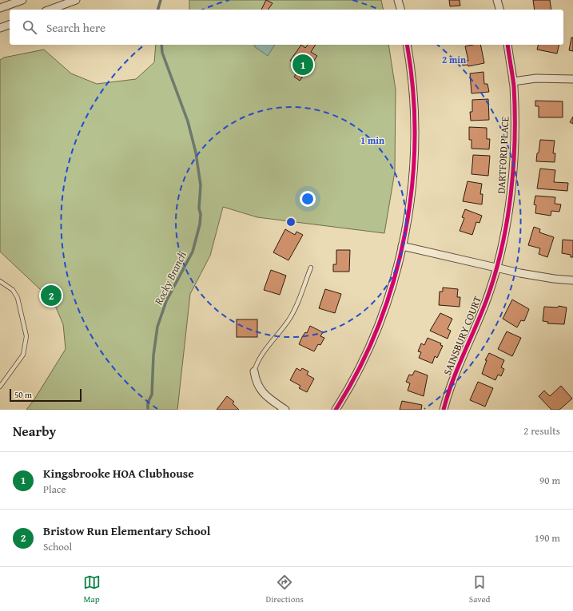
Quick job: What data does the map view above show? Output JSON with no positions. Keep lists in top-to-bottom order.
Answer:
{
  "streets": {
    "street": ["DARTFORD PLACE", "SAINSBURY COURT"]
  },
  "crossings": [
    ["DARTFORD PLACE", "SAINSBURY COURT"]
  ],
  "water": ["Rocky Branch"],
  "scale_bar": "50 m",
  "page": {
    "search": "Search here",
    "pins": ["1", "2"],
    "scale": "50 m",
    "heading": ["Nearby", "2 results"],
    "list": [
      {
        "mark": "1",
        "name": "Kingsbrooke HOA Clubhouse",
        "note": "Place",
        "value": "90 m"
      },
      {
        "mark": "2",
        "name": "Bristow Run Elementary School",
        "note": "School",
        "value": "190 m"
      }
    ],
    "nav": ["Map", "Directions", "Saved"]
  },
  "rings": ["2 min", "1 min"]
}
